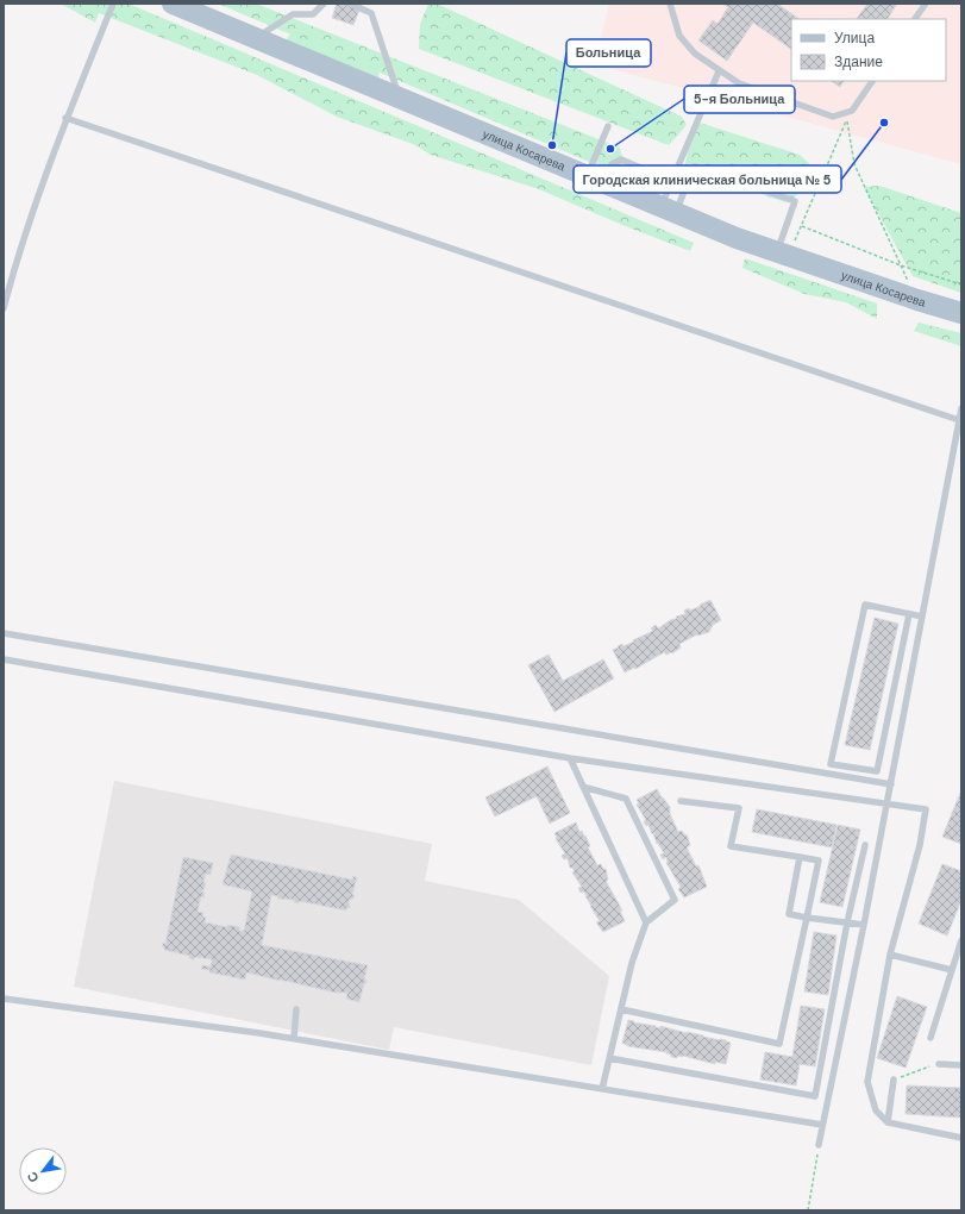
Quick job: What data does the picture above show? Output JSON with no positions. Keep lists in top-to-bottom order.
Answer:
{
  "streets": {
    "main road": ["улица Косарева"]
  },
  "places": ["Городская клиническая больница № 5", "Больница", "5-я Больница"],
  "legend": ["Улица", "Здание"],
  "north": "bottom left"
}
